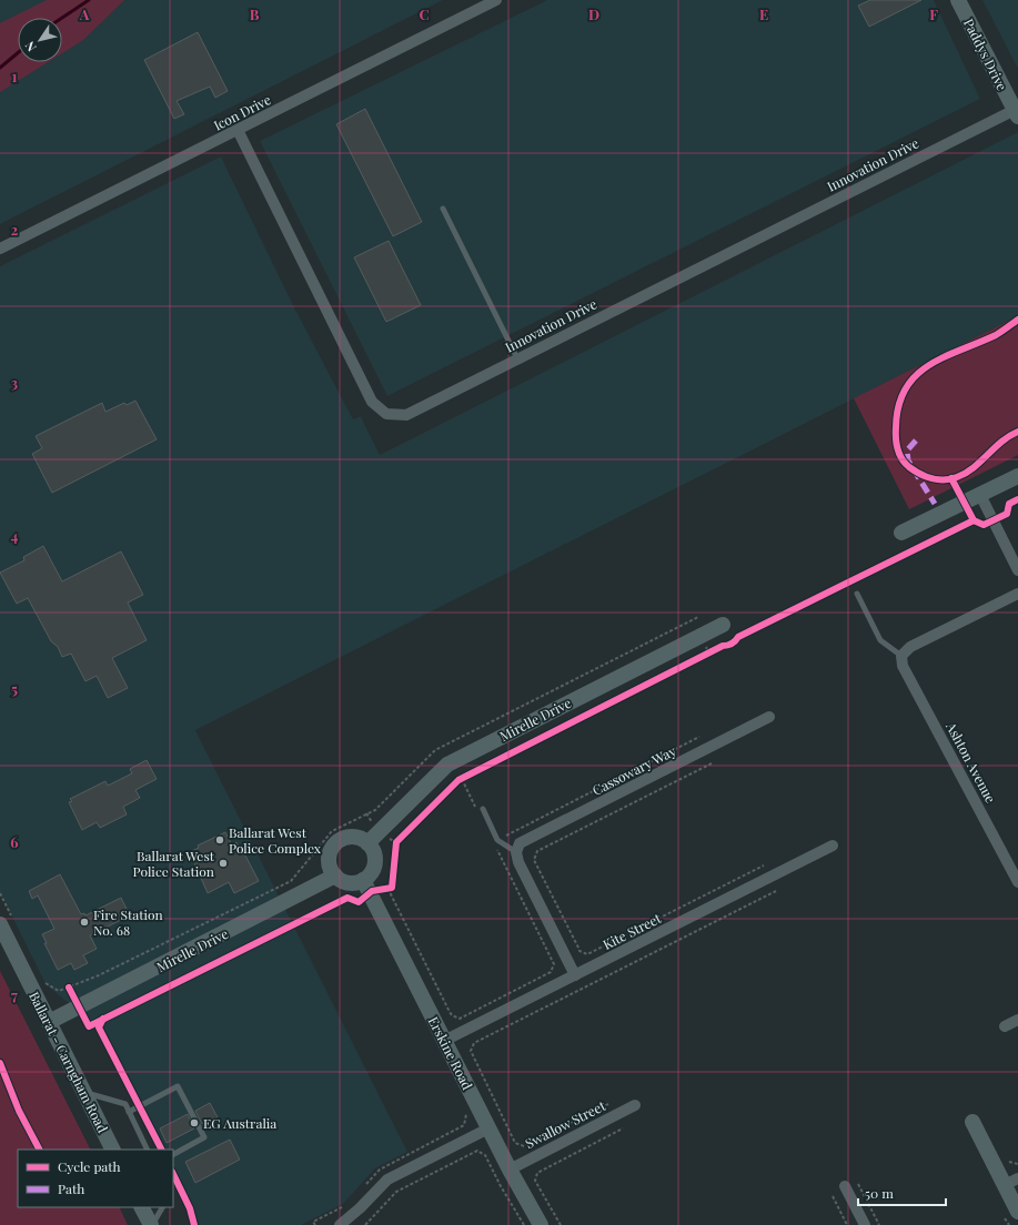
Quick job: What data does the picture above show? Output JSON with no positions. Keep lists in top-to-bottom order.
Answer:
{
  "streets": {
    "street": [
      "Paddys Drive",
      "Icon Drive",
      "Innovation Drive",
      "Mirelle Drive",
      "Ashton Avenue",
      "Cassowary Way",
      "Kite Street",
      "Erskine Road",
      "Ballarat - Carngham Road",
      "Swallow Street"
    ]
  },
  "crossings": [
    ["Paddys Drive", "Innovation Drive"],
    ["Icon Drive", "Innovation Drive"],
    ["Mirelle Drive", "Erskine Road"],
    ["Mirelle Drive", "Ballarat - Carngham Road"],
    ["Kite Street", "Erskine Road"],
    ["Erskine Road", "Swallow Street"]
  ],
  "places": [
    "Ballarat West Police Complex",
    "Ballarat West Police Station",
    "Fire Station No. 68",
    "EG Australia"
  ],
  "legend": ["Cycle path", "Path"],
  "scale_bar": "50 m",
  "north": "bottom left",
  "grid": {
    "columns": [
      "A",
      "B",
      "C",
      "D",
      "E",
      "F"
    ],
    "rows": [
      "1",
      "2",
      "3",
      "4",
      "5",
      "6",
      "7"
    ]
  }
}
